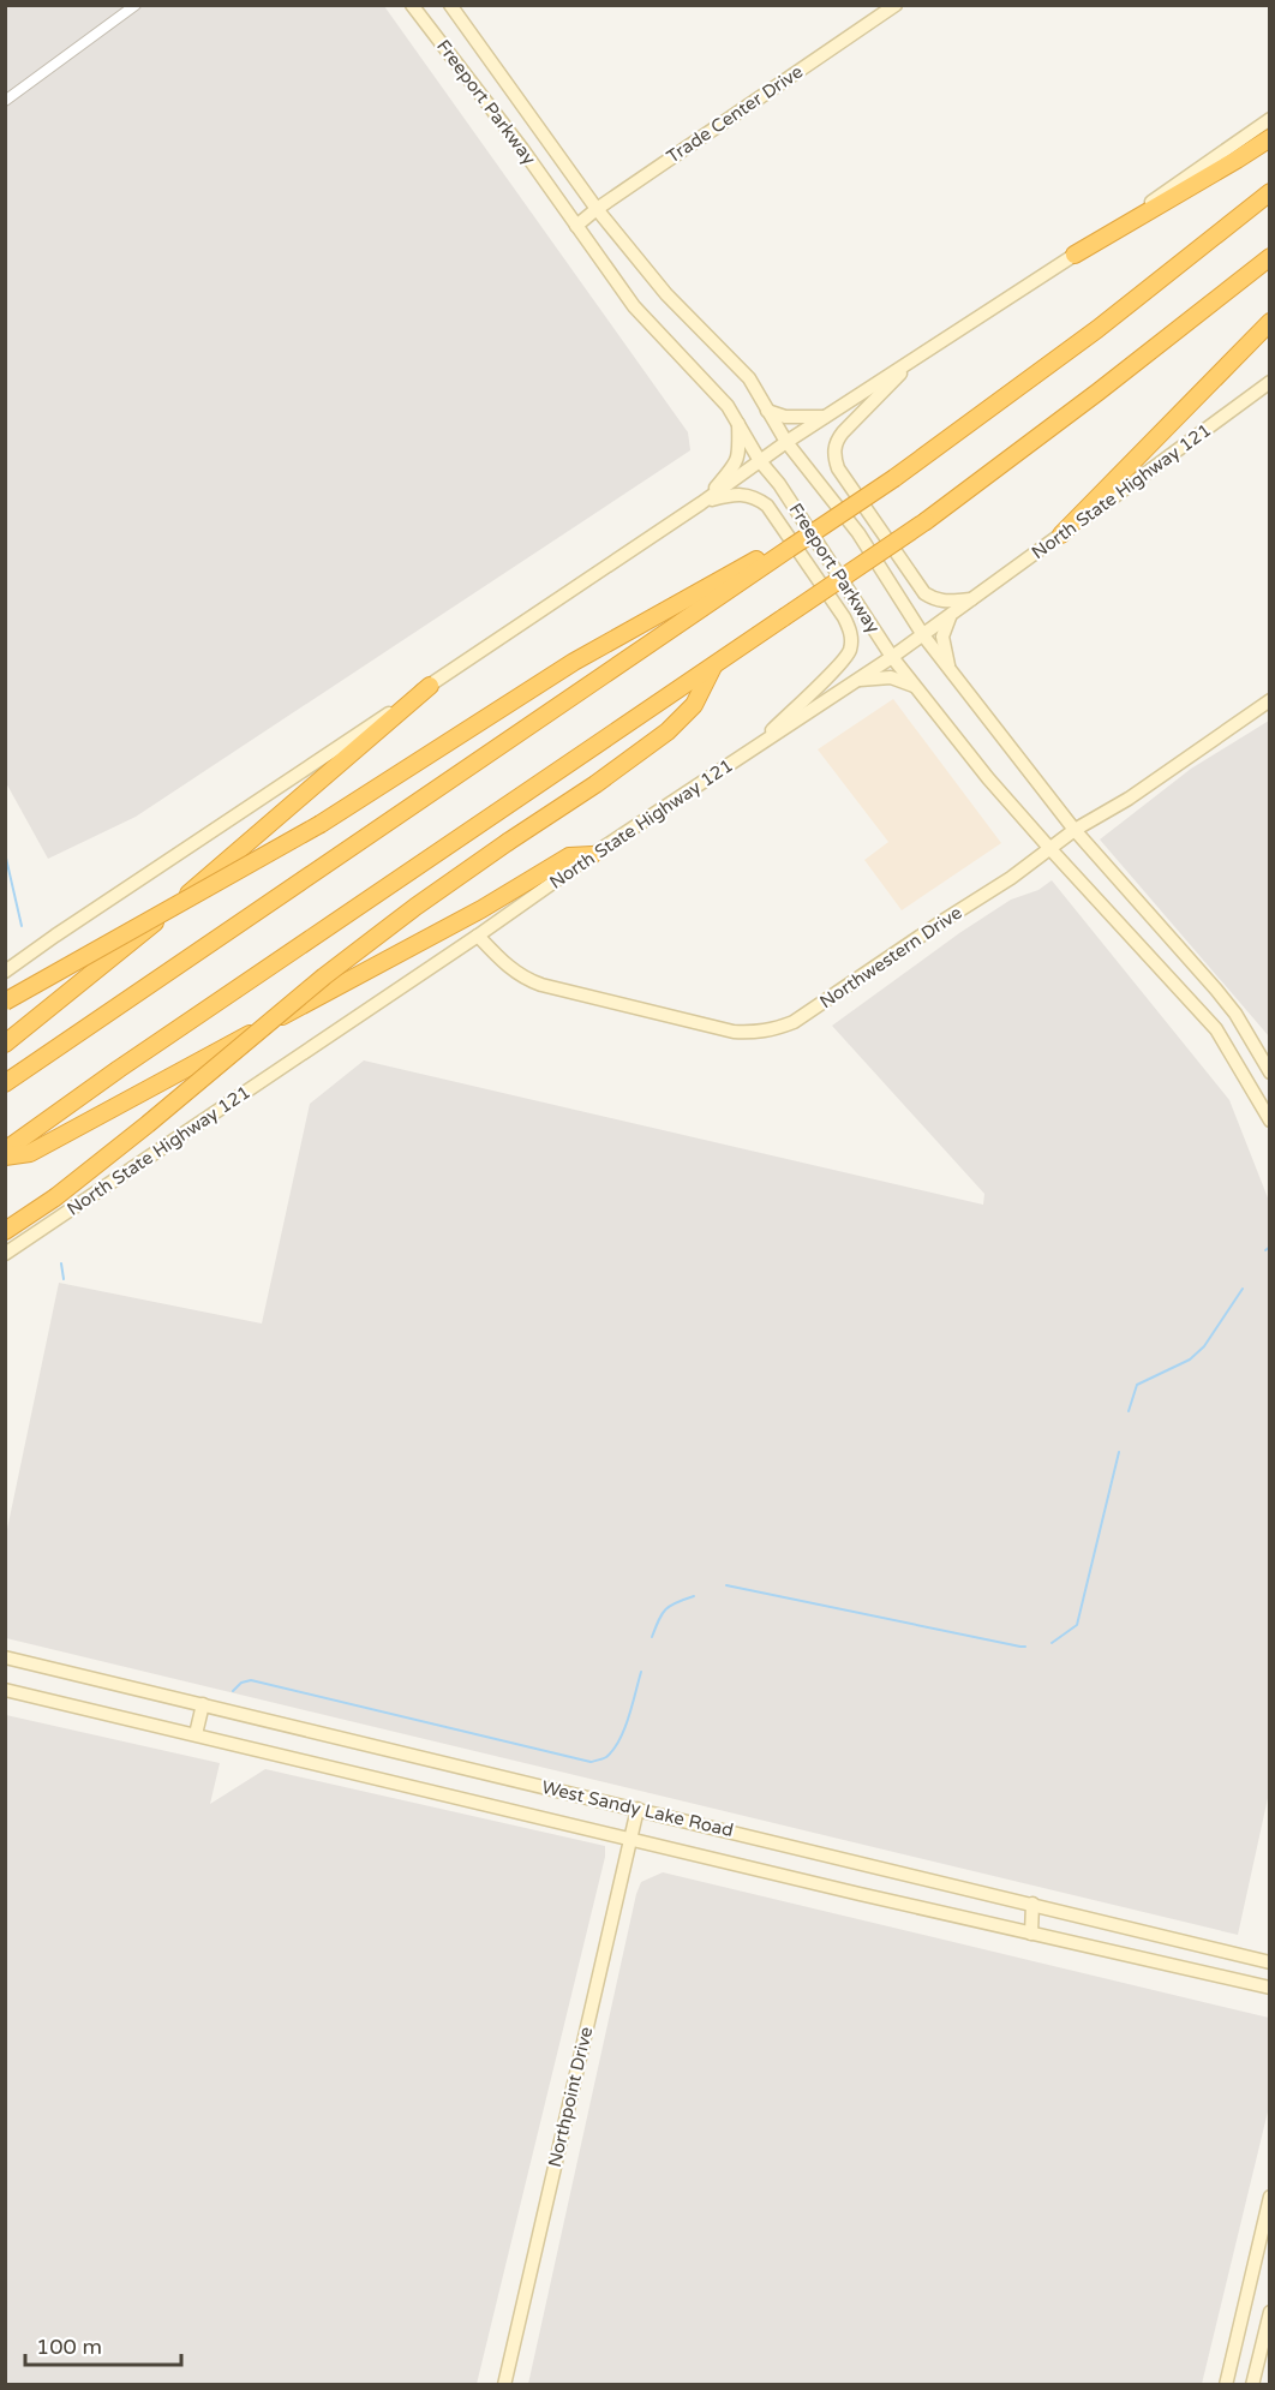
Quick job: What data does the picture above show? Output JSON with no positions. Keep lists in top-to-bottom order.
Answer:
{
  "streets": {
    "main road": [
      "Freeport Parkway",
      "Trade Center Drive",
      "North State Highway 121",
      "Northwestern Drive",
      "West Sandy Lake Road",
      "Northpoint Drive"
    ]
  },
  "crossings": [
    ["Freeport Parkway", "Trade Center Drive"],
    ["Freeport Parkway", "North State Highway 121"],
    ["Freeport Parkway", "Northwestern Drive"],
    ["North State Highway 121", "Northwestern Drive"],
    ["West Sandy Lake Road", "Northpoint Drive"]
  ],
  "scale_bar": "100 m"
}
